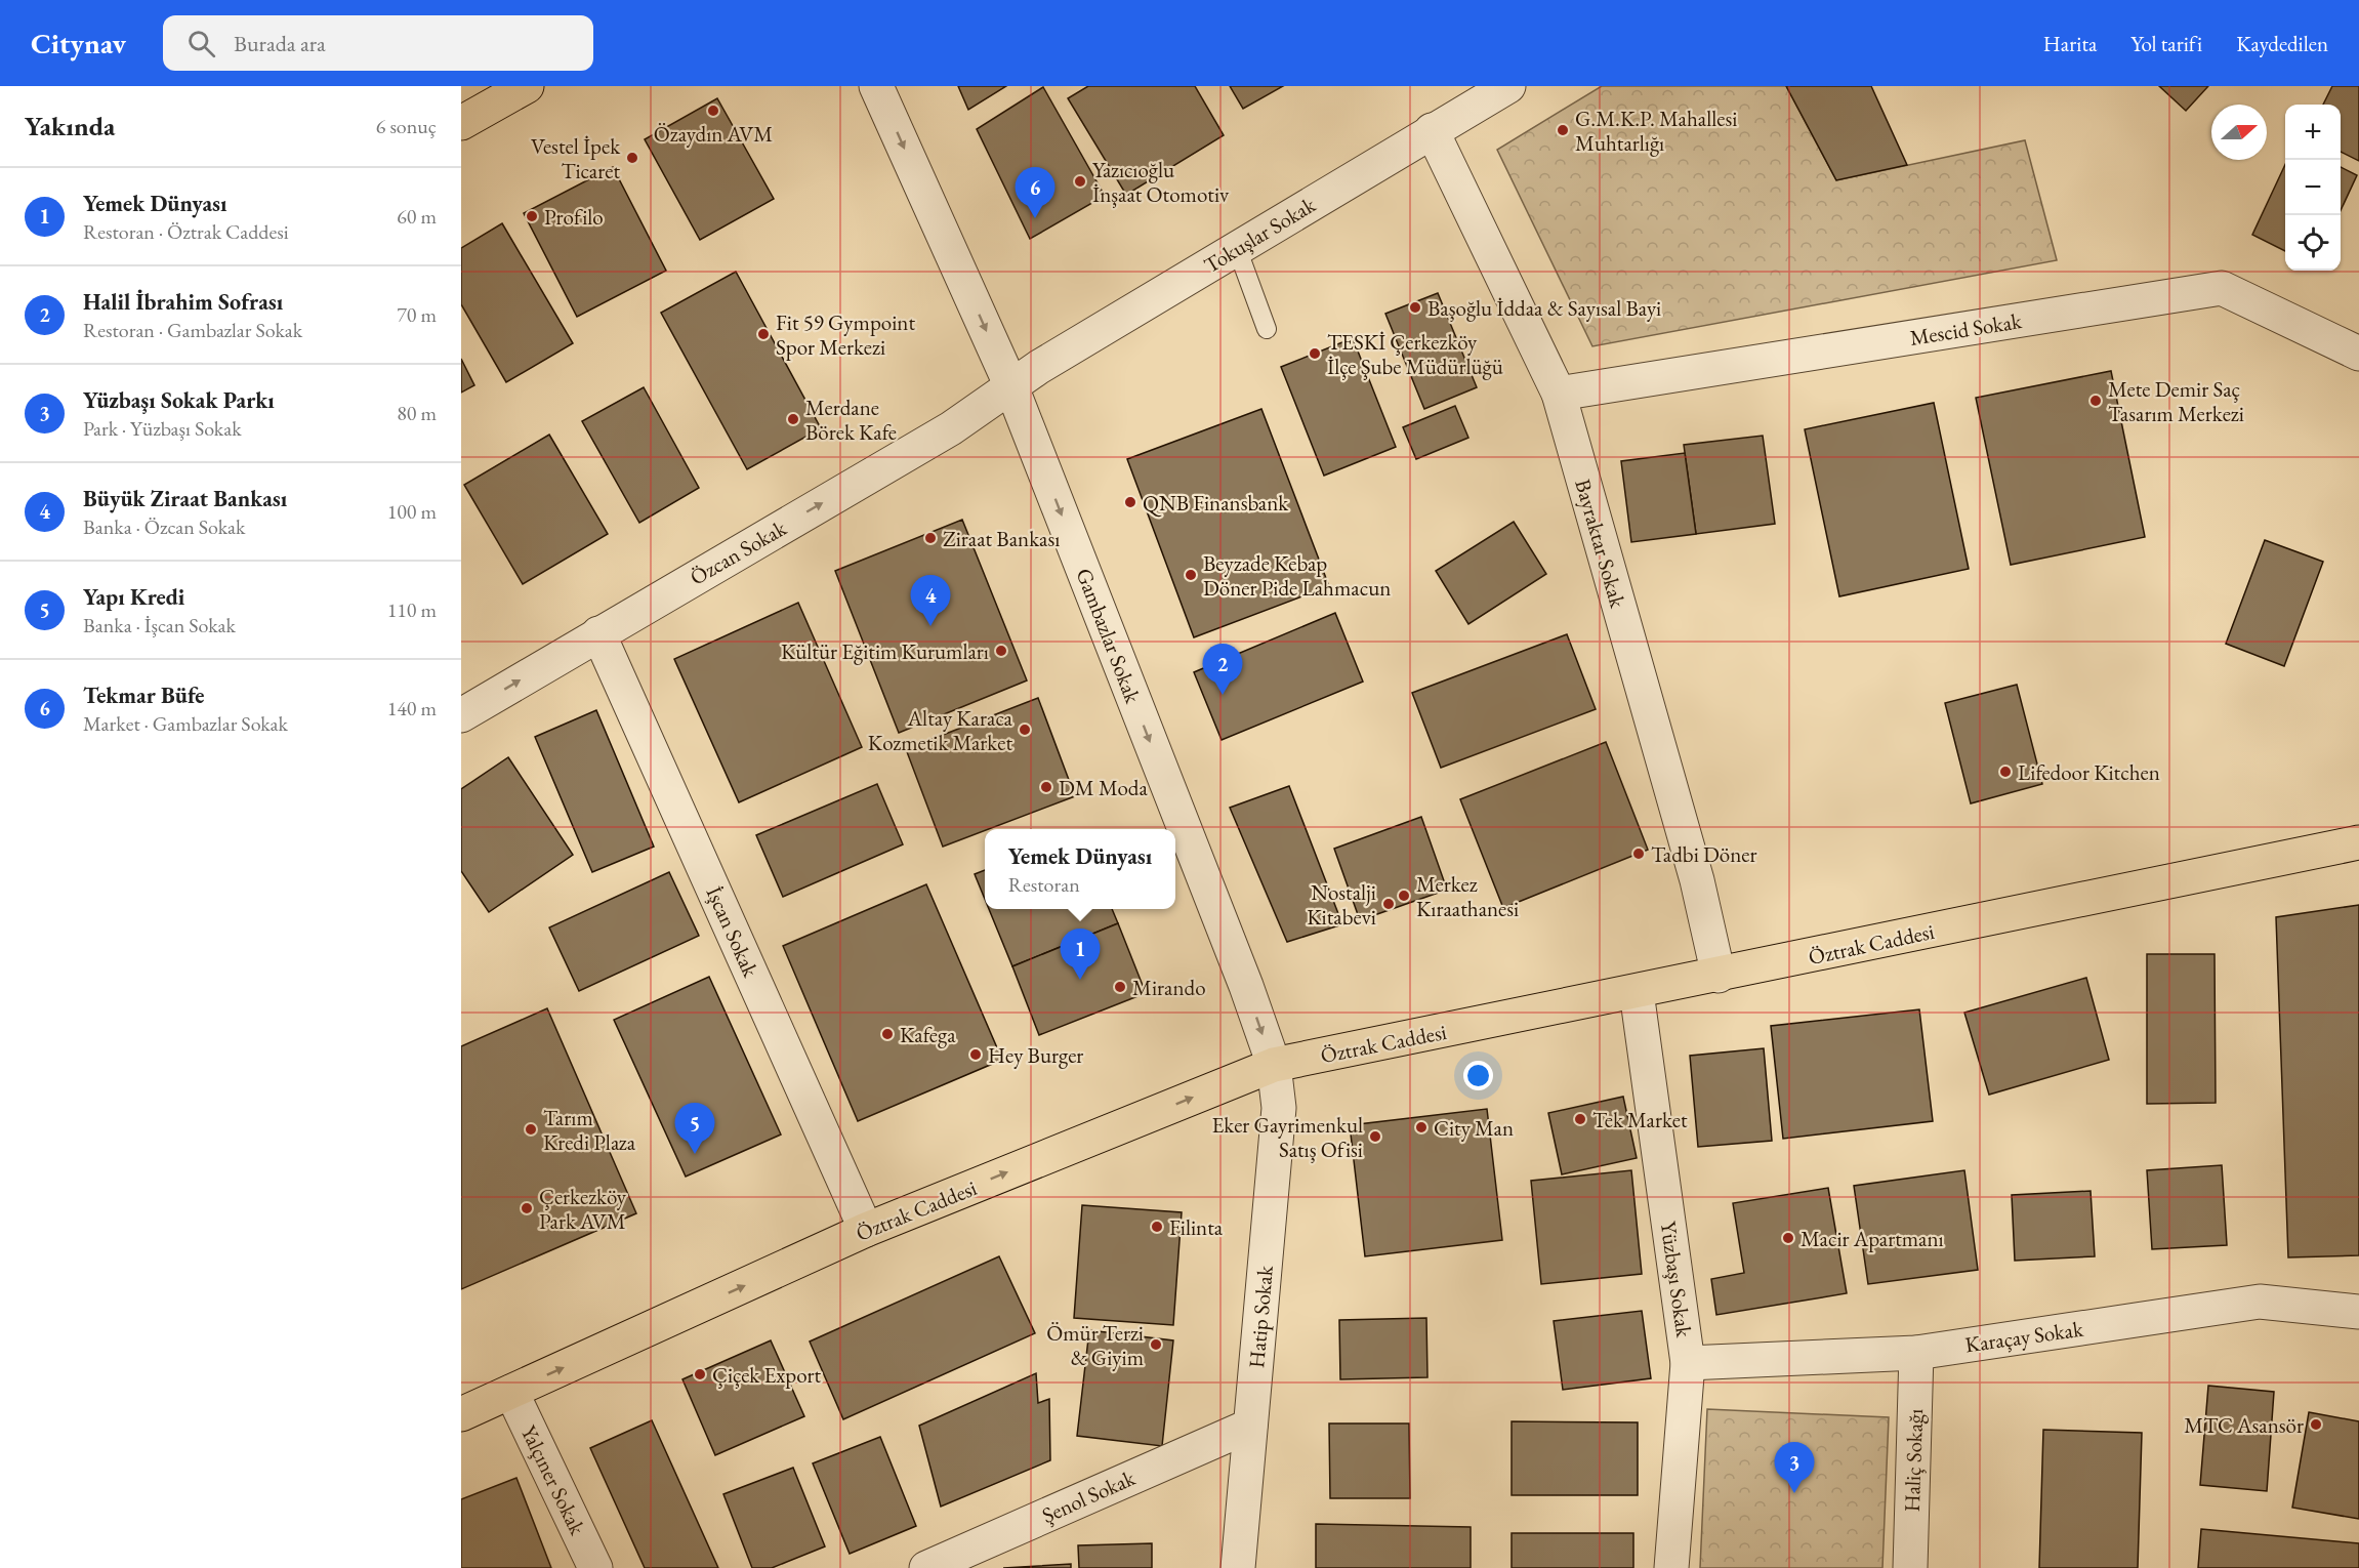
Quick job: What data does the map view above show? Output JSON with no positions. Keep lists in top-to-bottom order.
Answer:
{
  "streets": {
    "main road": ["Öztrak Caddesi"],
    "street": [
      "Tokuşlar Sokak",
      "Mescid Sokak",
      "Bayraktar Sokak",
      "Özcan Sokak",
      "Gambazlar Sokak",
      "İşcan Sokak",
      "Yüzbaşı Sokak",
      "Hatip Sokak",
      "Karaçay Sokak",
      "Haliç Sokağı",
      "Yalçıner Sokak",
      "Şenol Sokak"
    ]
  },
  "crossings": [
    ["Tokuşlar Sokak", "Bayraktar Sokak"],
    ["Tokuşlar Sokak", "Özcan Sokak"],
    ["Tokuşlar Sokak", "Gambazlar Sokak"],
    ["Mescid Sokak", "Bayraktar Sokak"],
    ["Bayraktar Sokak", "Öztrak Caddesi"],
    ["Özcan Sokak", "Gambazlar Sokak"],
    ["Özcan Sokak", "İşcan Sokak"],
    ["Gambazlar Sokak", "Öztrak Caddesi"],
    ["Gambazlar Sokak", "Hatip Sokak"],
    ["İşcan Sokak", "Öztrak Caddesi"],
    ["Öztrak Caddesi", "Yüzbaşı Sokak"],
    ["Öztrak Caddesi", "Hatip Sokak"],
    ["Öztrak Caddesi", "Yalçıner Sokak"],
    ["Yüzbaşı Sokak", "Karaçay Sokak"],
    ["Hatip Sokak", "Şenol Sokak"],
    ["Karaçay Sokak", "Haliç Sokağı"]
  ],
  "one_way": ["Özcan Sokak", "Gambazlar Sokak", "Öztrak Caddesi"],
  "places": [
    "Özaydın AVM",
    "G.M.K.P. Mahallesi Muhtarlığı",
    "Vestel İpek Ticaret",
    "Yazıcıoğlu İnşaat Otomotiv",
    "Profilo",
    "Başoğlu İddaa & Sayısal Bayi",
    "Fit 59 Gympoint Spor Merkezi",
    "TESKİ Çerkezköy İlçe Şube Müdürlüğü",
    "Mete Demir Saç Tasarım Merkezi",
    "Merdane Börek Kafe",
    "QNB Finansbank",
    "Ziraat Bankası",
    "Beyzade Kebap Döner Pide Lahmacun",
    "Kültür Eğitim Kurumları",
    "Altay Karaca Kozmetik Market",
    "Lifedoor Kitchen",
    "DM Moda",
    "Tadbi Döner",
    "Merkez Kıraathanesi",
    "Nostalji Kitabevi",
    "Mirando",
    "Kafega",
    "Hey Burger",
    "Tek Market",
    "City Man",
    "Tarım Kredi Plaza",
    "Eker Gayrimenkul Satış Ofisi",
    "Çerkezköy Park AVM",
    "Filinta",
    "Macir Apartmanı",
    "Ömür Terzi & Giyim",
    "Çiçek Export",
    "MTC Asansör"
  ],
  "north": "right",
  "page": {
    "header": "Citynav",
    "search": "Burada ara",
    "nav": ["Harita", "Yol tarifi", "Kaydedilen"],
    "heading": ["Yakında", "6 sonuç"],
    "map_buttons": ["+", "−"],
    "list": [
      {
        "mark": "1",
        "name": "Yemek Dünyası",
        "note": "Restoran · Öztrak Caddesi",
        "value": "60 m"
      },
      {
        "mark": "2",
        "name": "Halil İbrahim Sofrası",
        "note": "Restoran · Gambazlar Sokak",
        "value": "70 m"
      },
      {
        "mark": "3",
        "name": "Yüzbaşı Sokak Parkı",
        "note": "Park · Yüzbaşı Sokak",
        "value": "80 m"
      },
      {
        "mark": "4",
        "name": "Büyük Ziraat Bankası",
        "note": "Banka · Özcan Sokak",
        "value": "100 m"
      },
      {
        "mark": "5",
        "name": "Yapı Kredi",
        "note": "Banka · İşcan Sokak",
        "value": "110 m"
      },
      {
        "mark": "6",
        "name": "Tekmar Büfe",
        "note": "Market · Gambazlar Sokak",
        "value": "140 m"
      }
    ],
    "pins": [
      "6",
      "4",
      "2",
      "1",
      "5",
      "3"
    ],
    "popup": ["Yemek Dünyası", "Restoran"]
  }
}
